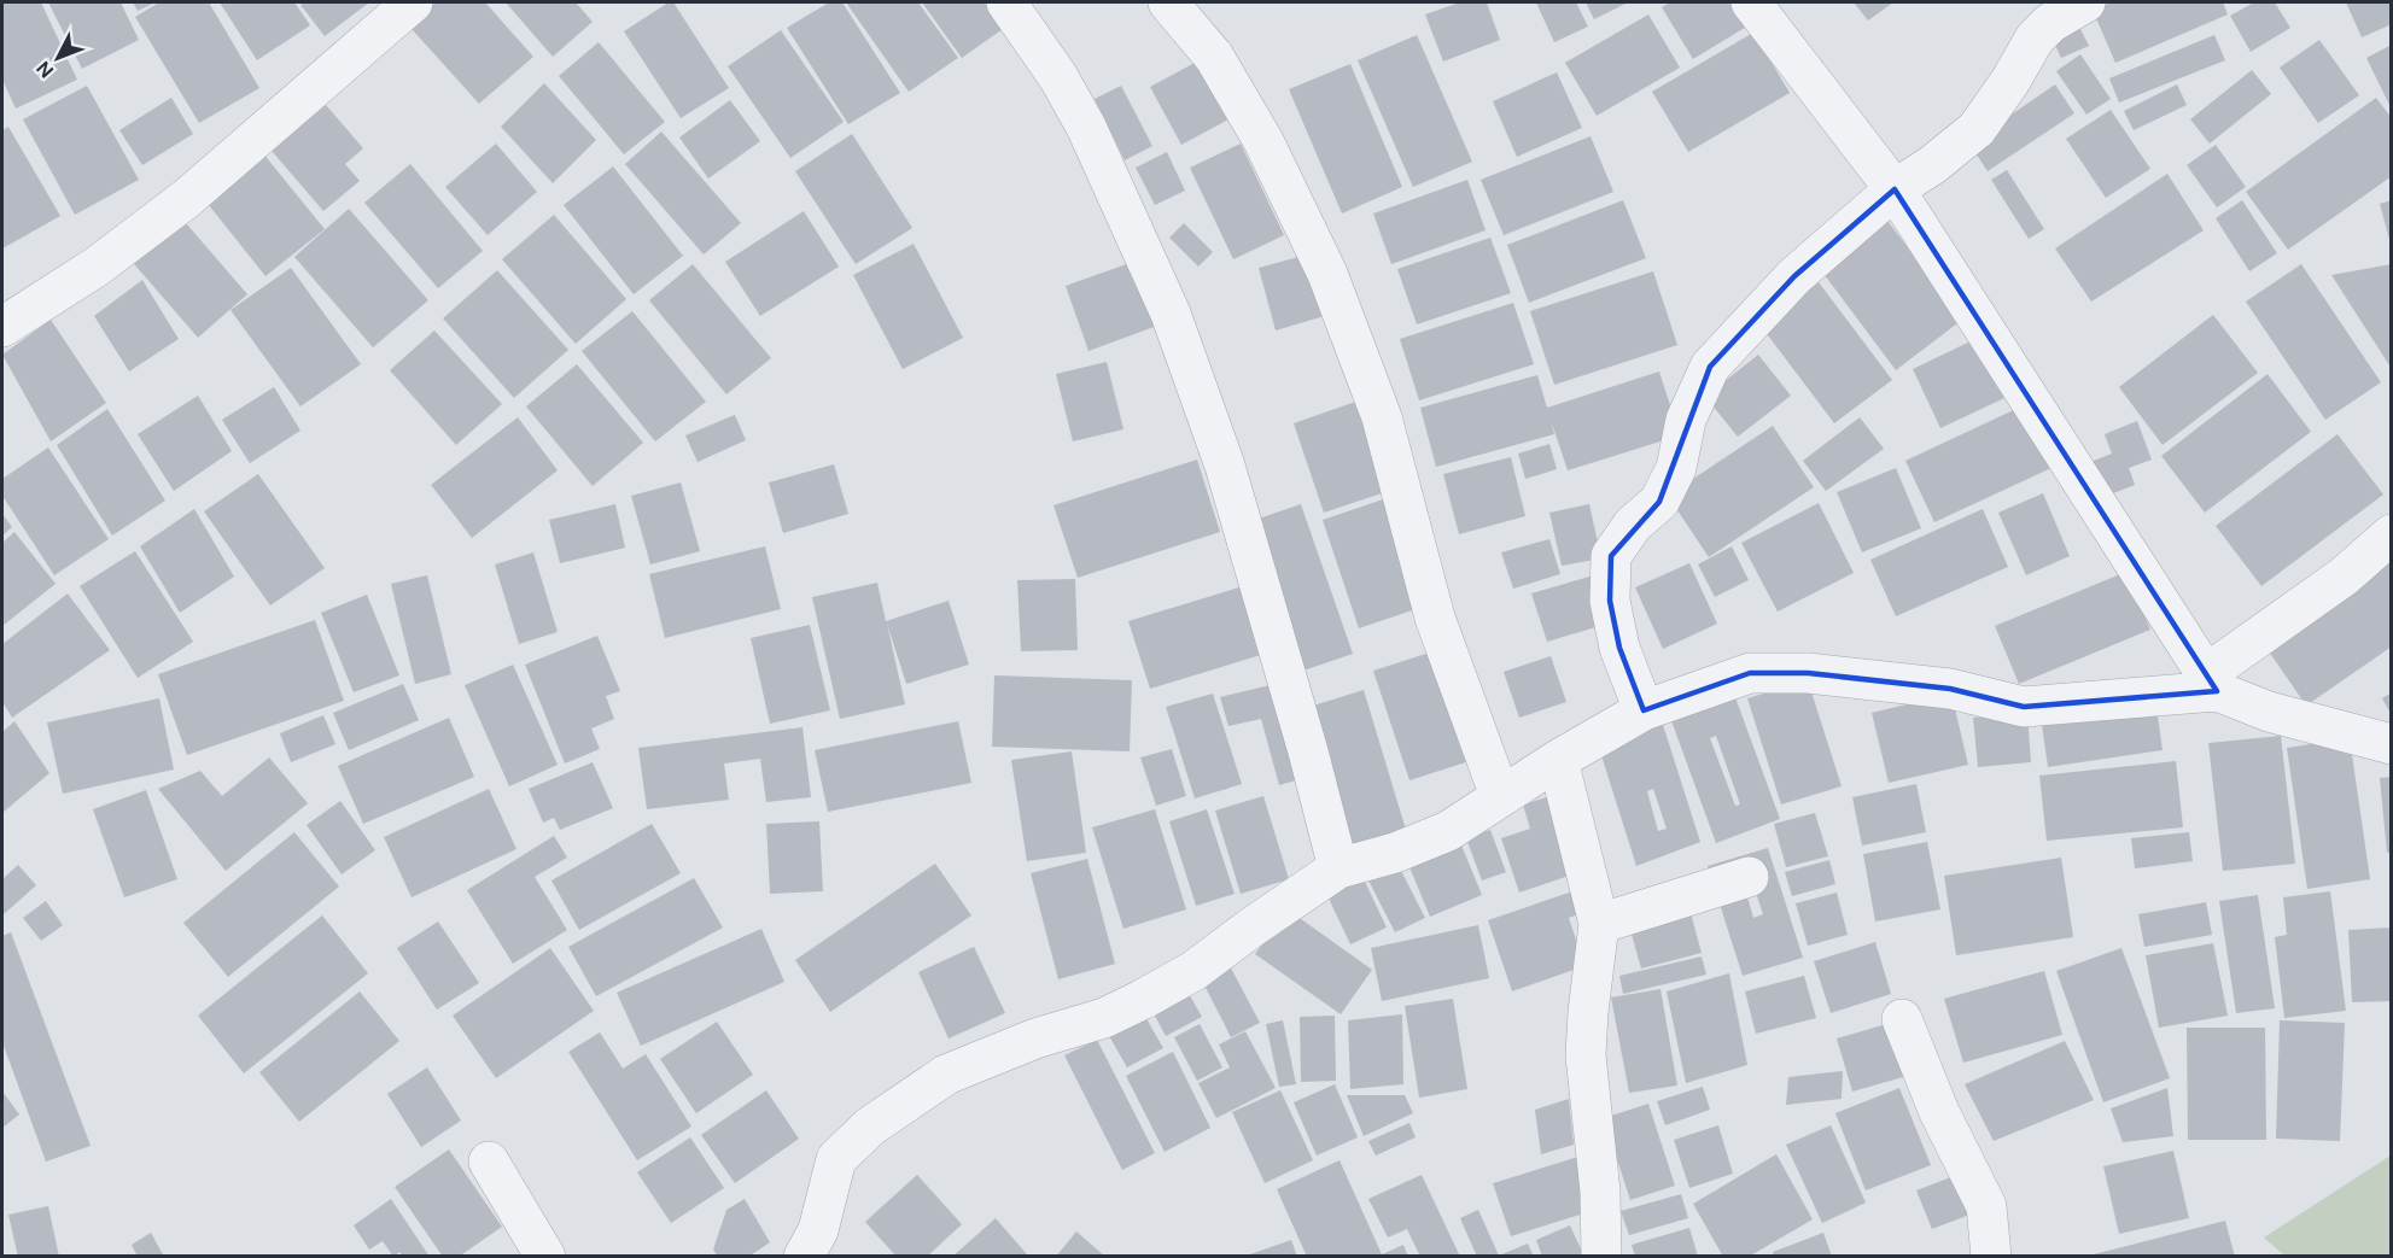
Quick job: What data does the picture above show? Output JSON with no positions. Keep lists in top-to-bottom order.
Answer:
{
  "north": "bottom left"
}
